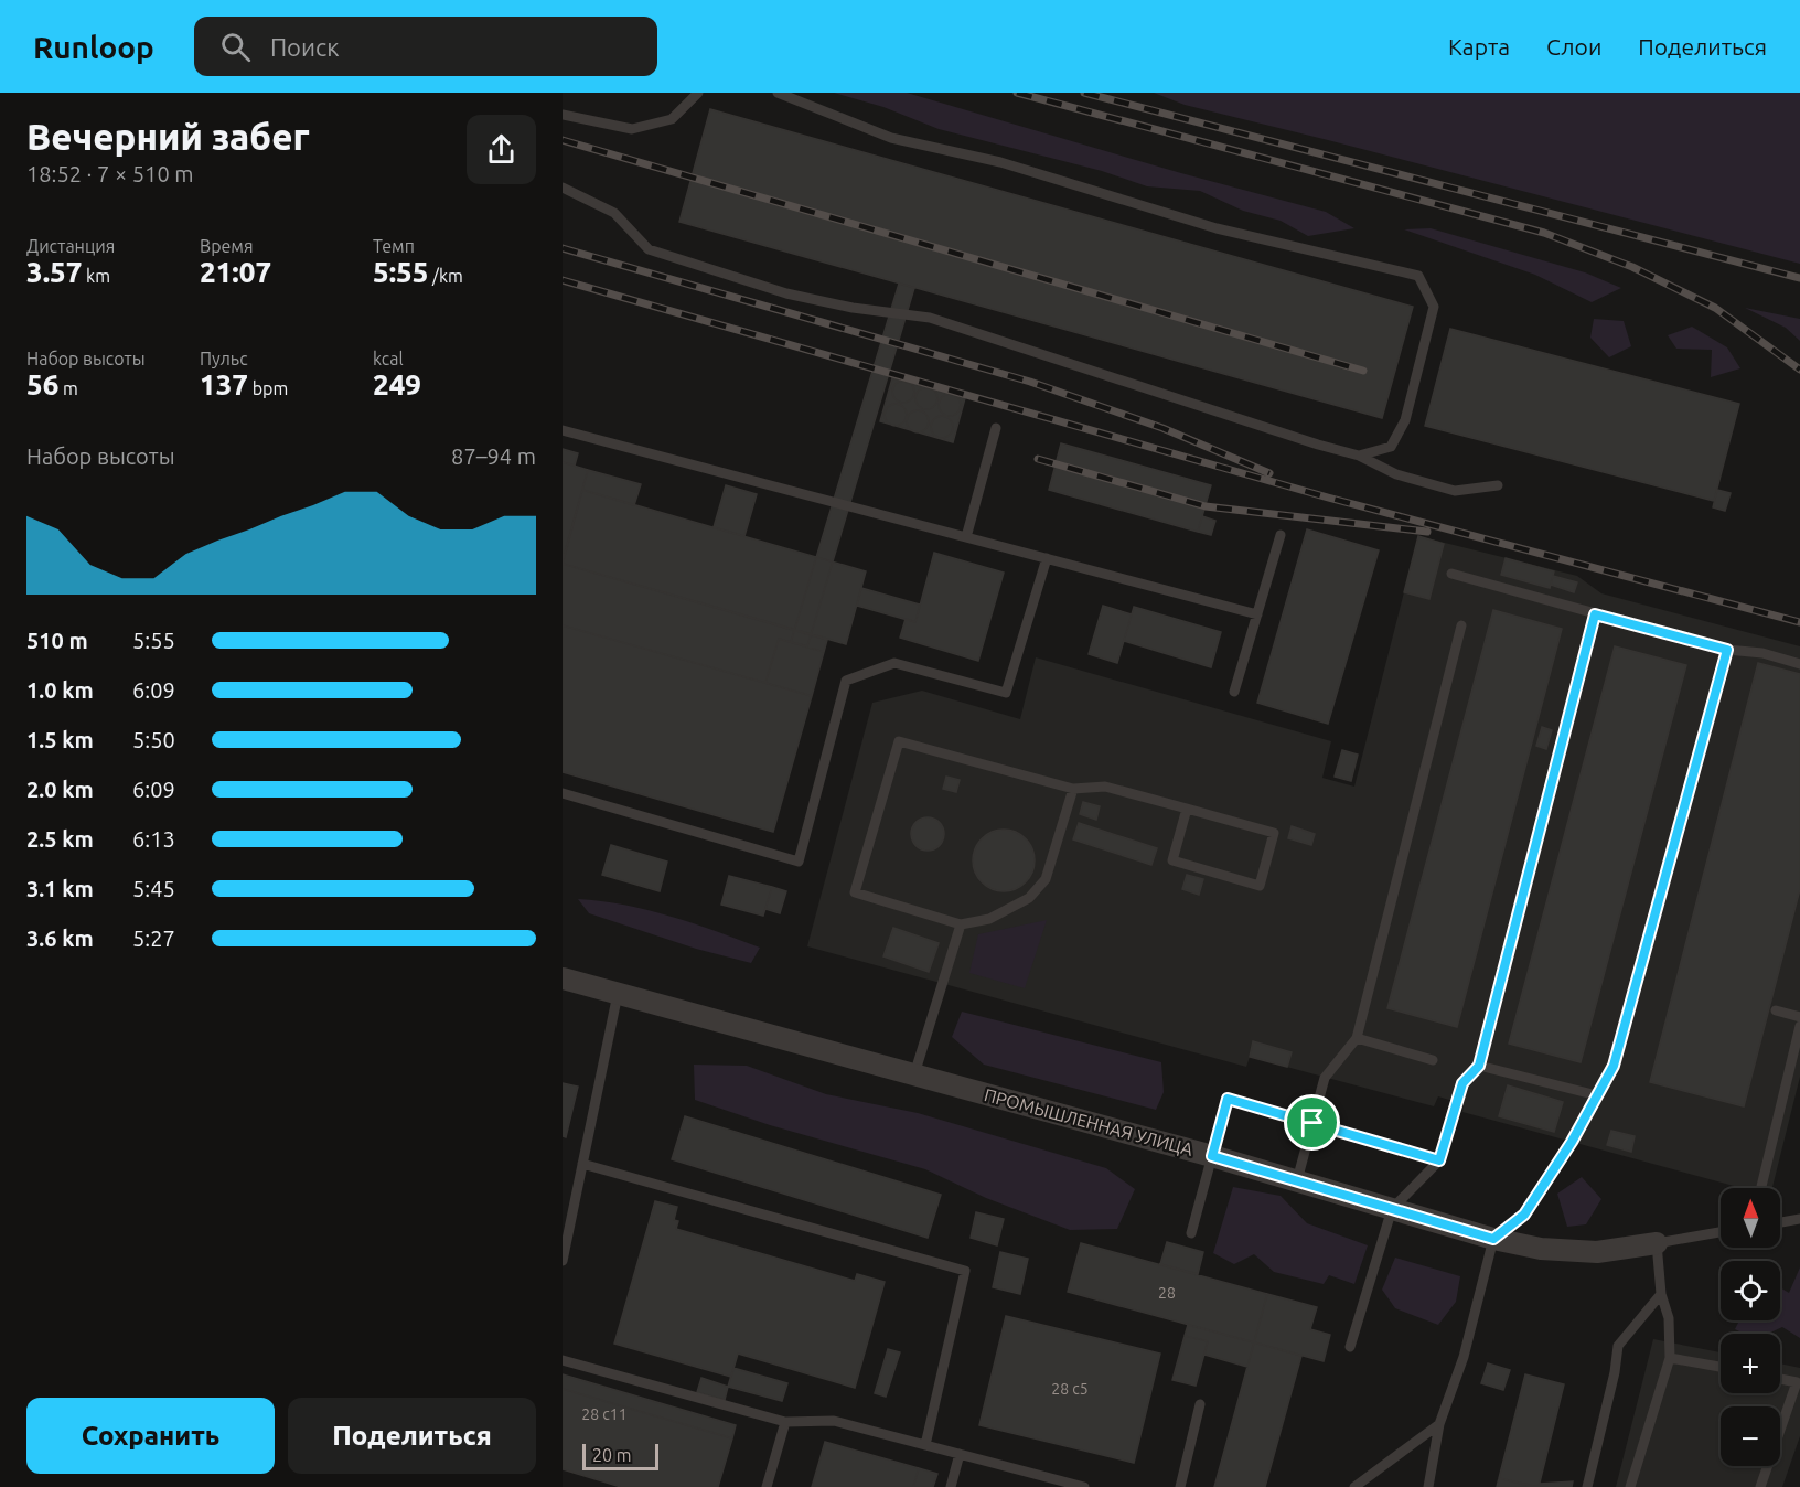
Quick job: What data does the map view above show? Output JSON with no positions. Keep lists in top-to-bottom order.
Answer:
{
  "streets": {
    "street": ["ПРОМЫШЛЕННАЯ УЛИЦА"]
  },
  "house_numbers": ["28", "28 с5", "28 с11"],
  "scale_bar": "20 m",
  "north": "top",
  "page": {
    "header": "Runloop",
    "search": "Поиск",
    "nav": ["Карта", "Слои", "Поделиться"],
    "heading": ["Вечерний забег", "18:52 · 7 × 510 m"],
    "stats": [
      ["Дистанция", "3.57 km"],
      ["Время", "21:07"],
      ["Темп", "5:55 /km"],
      ["Набор высоты", "56 m"],
      ["Пульс", "137 bpm"],
      ["kcal", "249"]
    ],
    "chart": ["Набор высоты", "87–94 m"],
    "list": [
      {
        "name": "510 m",
        "note": "5:55"
      },
      {
        "name": "1.0 km",
        "note": "6:09"
      },
      {
        "name": "1.5 km",
        "note": "5:50"
      },
      {
        "name": "2.0 km",
        "note": "6:09"
      },
      {
        "name": "2.5 km",
        "note": "6:13"
      },
      {
        "name": "3.1 km",
        "note": "5:45"
      },
      {
        "name": "3.6 km",
        "note": "5:27"
      }
    ],
    "map_buttons": ["+", "−"],
    "buttons": ["Сохранить", "Поделиться"],
    "scale": "20 m"
  }
}
